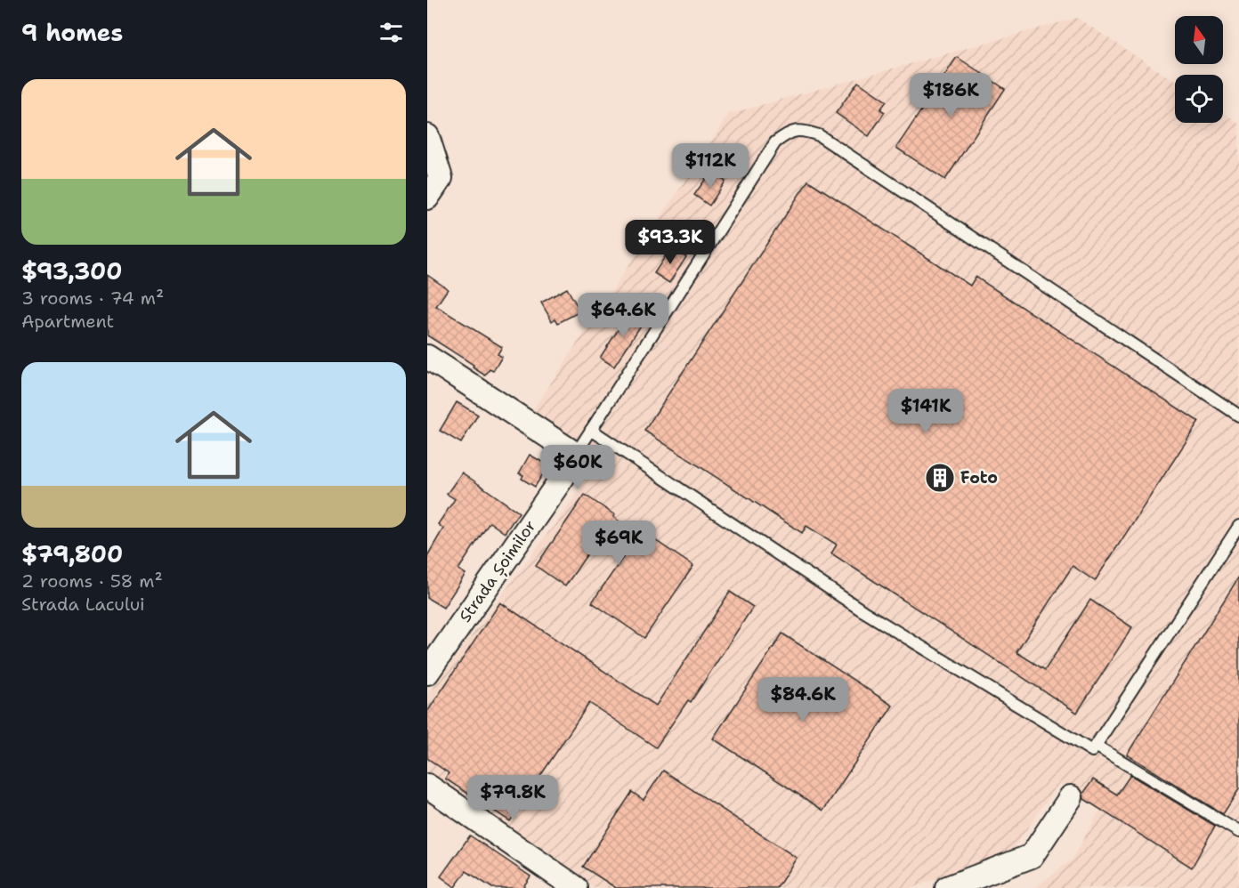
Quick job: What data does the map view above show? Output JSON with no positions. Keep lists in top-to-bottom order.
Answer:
{
  "streets": {
    "street": ["Strada Șoimilor"]
  },
  "places": {
    "building": ["Foto"]
  },
  "north": "top",
  "page": {
    "heading": "9 homes",
    "list": [
      {
        "name": "$93,300",
        "note": "3 rooms · 74 m² · Apartment"
      },
      {
        "name": "$79,800",
        "note": "2 rooms · 58 m² · Strada Lacului"
      }
    ],
    "price": [
      "$186K",
      "$112K",
      "$93.3K",
      "$64.6K",
      "$141K",
      "$60K",
      "$69K",
      "$84.6K",
      "$79.8K"
    ]
  }
}
